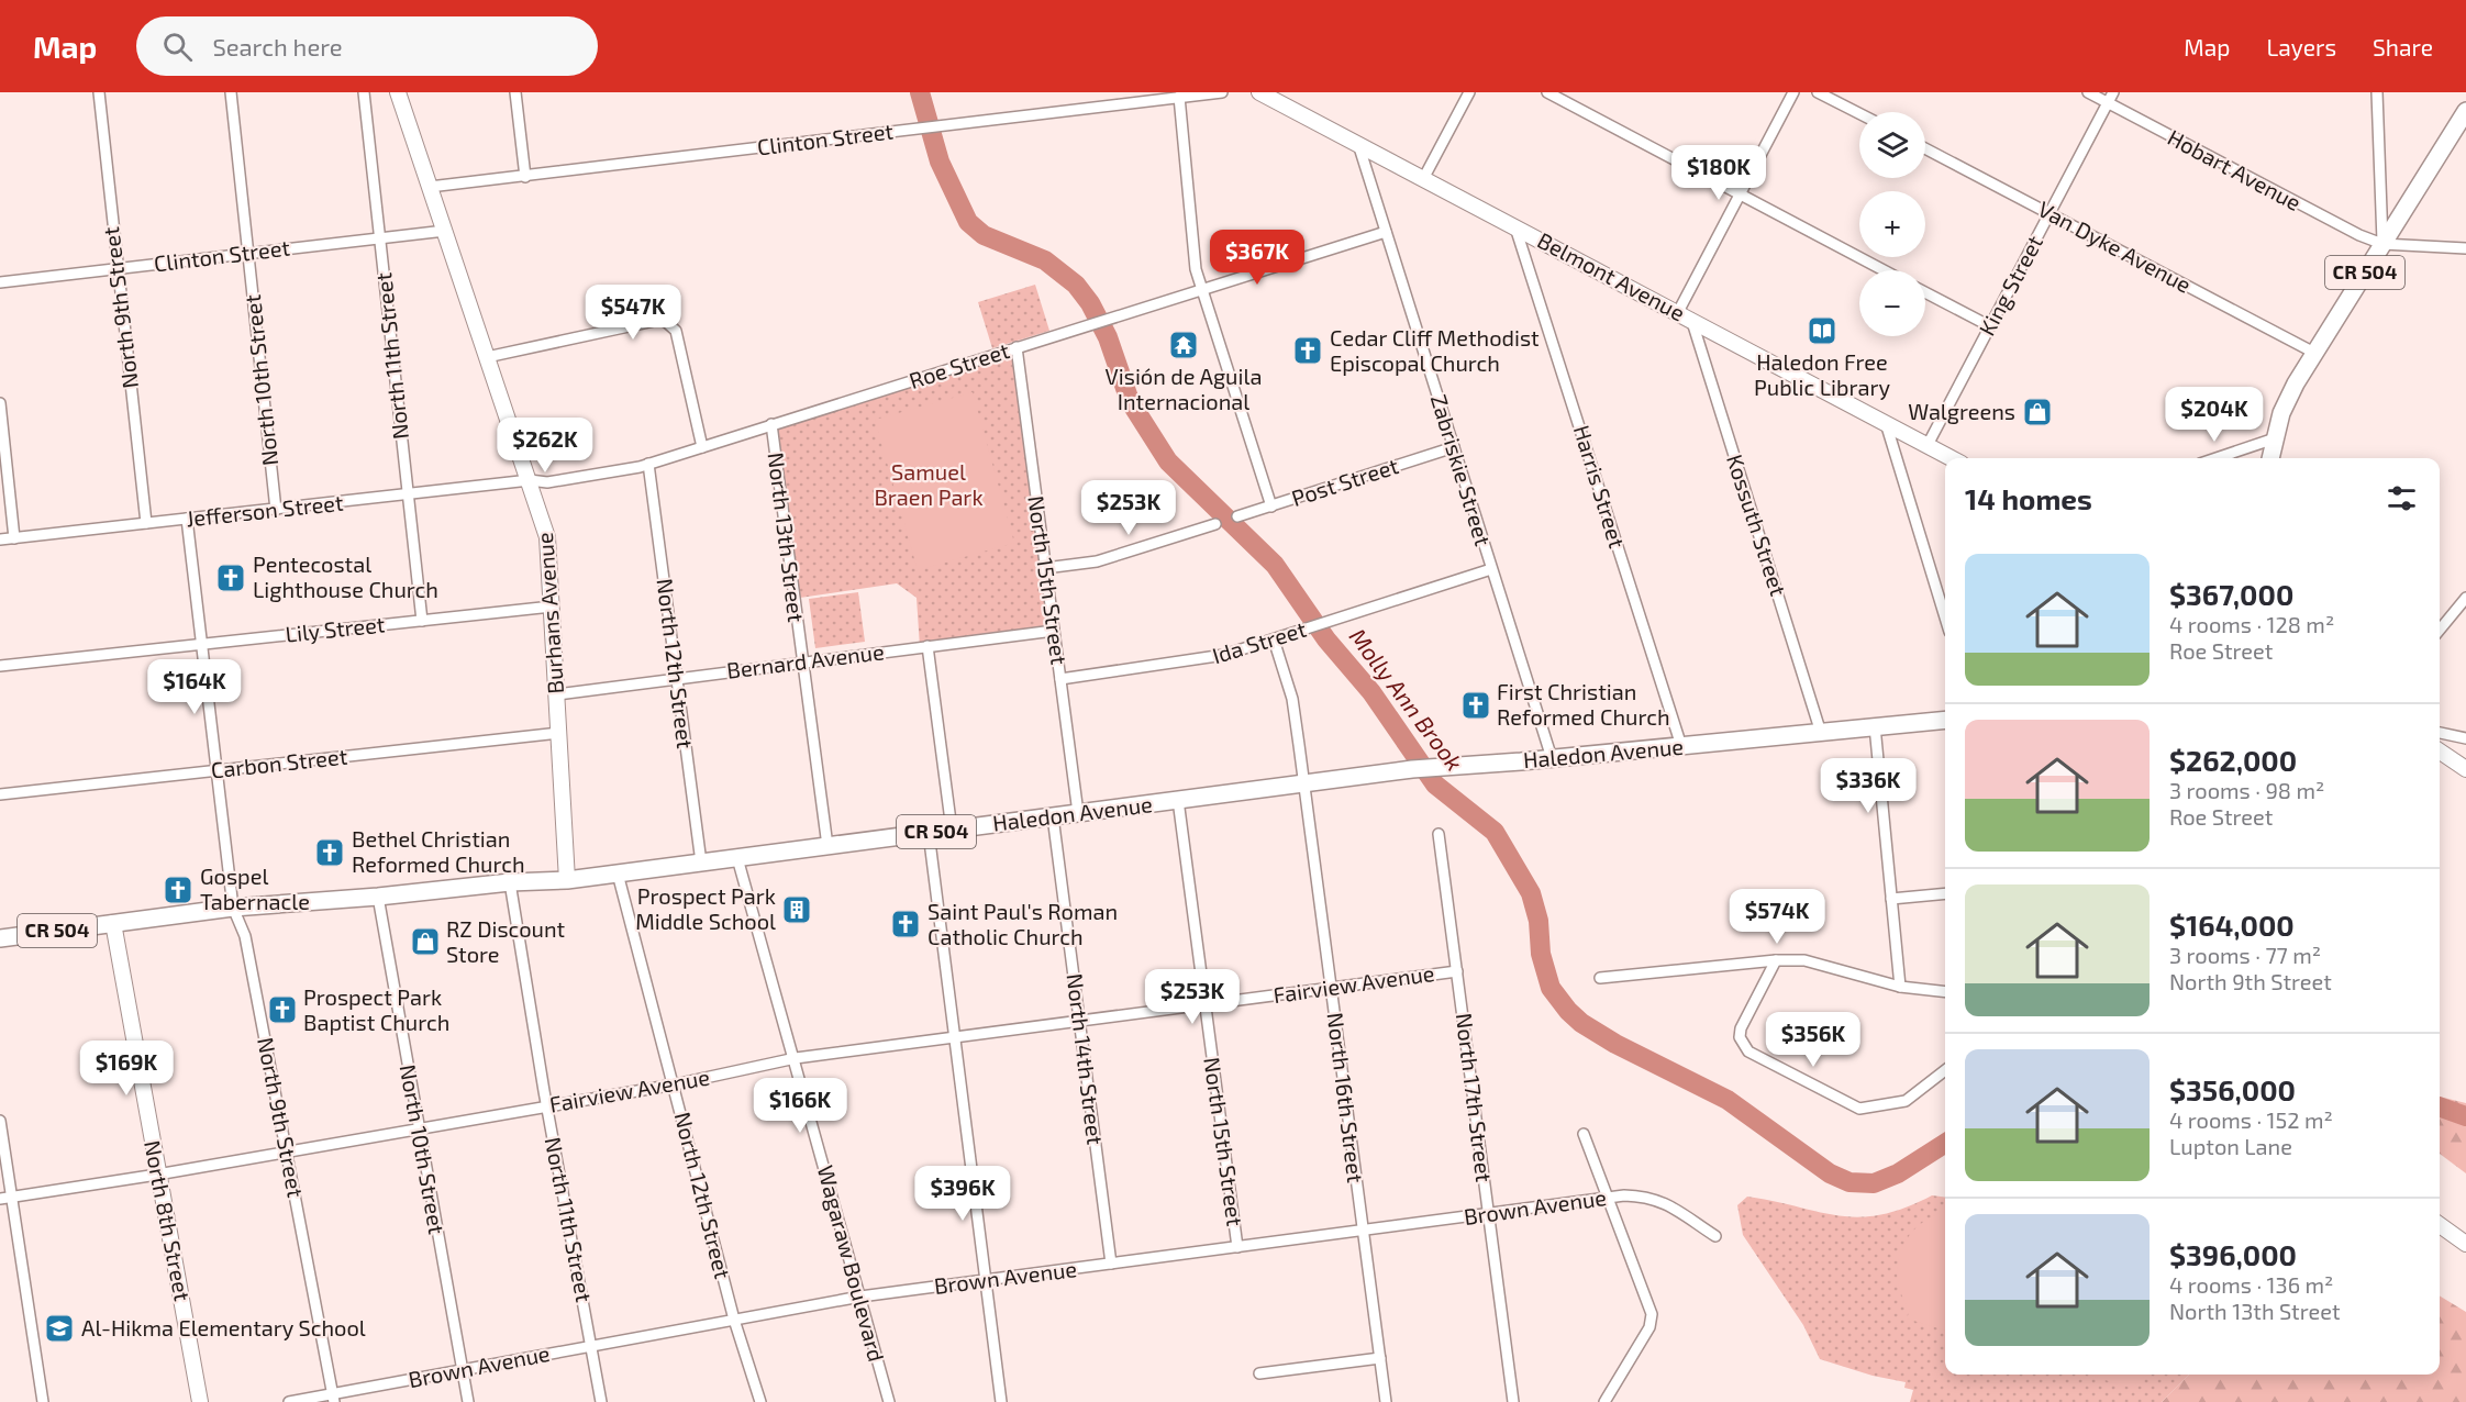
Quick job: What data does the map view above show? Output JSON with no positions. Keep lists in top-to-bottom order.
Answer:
{
  "streets": {
    "main road": ["CR 504", "Haledon Avenue"],
    "street": [
      "Clinton Street",
      "Hobart Avenue",
      "Van Dyke Avenue",
      "Belmont Avenue",
      "King Street",
      "North 9th Street",
      "North 11th Street",
      "Roe Street",
      "North 10th Street",
      "Zabriskie Street",
      "Post Street",
      "Harris Street",
      "Jefferson Street",
      "Kossuth Street",
      "North 13th Street",
      "North 15th Street",
      "Burhans Avenue",
      "Lily Street",
      "Ida Street",
      "Bernard Avenue",
      "North 12th Street",
      "Carbon Street",
      "Fairview Avenue",
      "North 14th Street",
      "North 16th Street",
      "North 17th Street",
      "Brown Avenue",
      "North 8th Street",
      "Wagaraw Boulevard"
    ]
  },
  "crossings": [
    ["Clinton Street", "North 9th Street"],
    ["Clinton Street", "North 11th Street"],
    ["Clinton Street", "North 10th Street"],
    ["Clinton Street", "Burhans Avenue"],
    ["Hobart Avenue", "CR 504"],
    ["Hobart Avenue", "King Street"],
    ["Van Dyke Avenue", "CR 504"],
    ["Van Dyke Avenue", "King Street"],
    ["Belmont Avenue", "King Street"],
    ["Belmont Avenue", "Zabriskie Street"],
    ["Belmont Avenue", "Harris Street"],
    ["Belmont Avenue", "Kossuth Street"],
    ["North 9th Street", "Jefferson Street"],
    ["North 9th Street", "Lily Street"],
    ["North 9th Street", "Haledon Avenue"],
    ["North 9th Street", "Carbon Street"],
    ["North 9th Street", "Fairview Avenue"],
    ["North 9th Street", "Brown Avenue"],
    ["North 11th Street", "Jefferson Street"],
    ["North 11th Street", "Lily Street"],
    ["North 11th Street", "Haledon Avenue"],
    ["North 11th Street", "Fairview Avenue"],
    ["North 11th Street", "Brown Avenue"],
    ["Roe Street", "Zabriskie Street"],
    ["Roe Street", "Jefferson Street"],
    ["Roe Street", "North 13th Street"],
    ["Roe Street", "North 15th Street"],
    ["Roe Street", "Burhans Avenue"],
    ["Roe Street", "North 12th Street"],
    ["North 10th Street", "Jefferson Street"],
    ["North 10th Street", "Haledon Avenue"],
    ["North 10th Street", "Fairview Avenue"],
    ["North 10th Street", "Brown Avenue"],
    ["Zabriskie Street", "Post Street"],
    ["Zabriskie Street", "Ida Street"],
    ["Zabriskie Street", "Haledon Avenue"],
    ["Harris Street", "Haledon Avenue"],
    ["Jefferson Street", "Burhans Avenue"],
    ["Kossuth Street", "Haledon Avenue"],
    ["North 13th Street", "Bernard Avenue"],
    ["North 13th Street", "Haledon Avenue"],
    ["North 15th Street", "Ida Street"],
    ["North 15th Street", "Bernard Avenue"],
    ["North 15th Street", "Haledon Avenue"],
    ["North 15th Street", "Fairview Avenue"],
    ["North 15th Street", "Brown Avenue"],
    ["Burhans Avenue", "Lily Street"],
    ["Burhans Avenue", "Bernard Avenue"],
    ["Burhans Avenue", "Haledon Avenue"],
    ["Burhans Avenue", "Carbon Street"],
    ["Ida Street", "North 16th Street"],
    ["Bernard Avenue", "North 12th Street"],
    ["North 12th Street", "Haledon Avenue"],
    ["North 12th Street", "Fairview Avenue"],
    ["North 12th Street", "Brown Avenue"],
    ["Haledon Avenue", "North 14th Street"],
    ["Haledon Avenue", "North 16th Street"],
    ["Haledon Avenue", "North 8th Street"],
    ["Haledon Avenue", "Wagaraw Boulevard"],
    ["Fairview Avenue", "North 14th Street"],
    ["Fairview Avenue", "North 16th Street"],
    ["Fairview Avenue", "North 17th Street"],
    ["Fairview Avenue", "North 8th Street"],
    ["Fairview Avenue", "Wagaraw Boulevard"],
    ["North 14th Street", "Brown Avenue"],
    ["North 16th Street", "Brown Avenue"],
    ["North 17th Street", "Brown Avenue"],
    ["Brown Avenue", "Wagaraw Boulevard"]
  ],
  "water": ["Molly Ann Brook"],
  "parks": ["Samuel Braen Park"],
  "places": {
    "library": ["Haledon Free Public Library"],
    "temple": ["Visión de Aguila Internacional"],
    "church": [
      "Cedar Cliff Methodist Episcopal Church",
      "Pentecostal Lighthouse Church",
      "First Christian Reformed Church",
      "Bethel Christian Reformed Church",
      "Gospel Tabernacle",
      "Saint Paul's Roman Catholic Church",
      "Prospect Park Baptist Church"
    ],
    "shop": ["Walgreens", "RZ Discount Store"],
    "building": ["Prospect Park Middle School"],
    "school or university": ["Al-Hikma Elementary School"]
  },
  "page": {
    "header": "Map",
    "search": "Search here",
    "nav": ["Map", "Layers", "Share"],
    "map_buttons": ["+", "−"],
    "price": [
      "$180K",
      "$367K",
      "$547K",
      "$204K",
      "$262K",
      "$253K",
      "$164K",
      "$336K",
      "$574K",
      "$253K",
      "$356K",
      "$169K",
      "$166K",
      "$396K"
    ],
    "heading": "14 homes",
    "list": [
      {
        "name": "$367,000",
        "note": "4 rooms · 128 m² · Roe Street"
      },
      {
        "name": "$262,000",
        "note": "3 rooms · 98 m² · Roe Street"
      },
      {
        "name": "$164,000",
        "note": "3 rooms · 77 m² · North 9th Street"
      },
      {
        "name": "$356,000",
        "note": "4 rooms · 152 m² · Lupton Lane"
      },
      {
        "name": "$396,000",
        "note": "4 rooms · 136 m² · North 13th Street"
      }
    ]
  }
}
